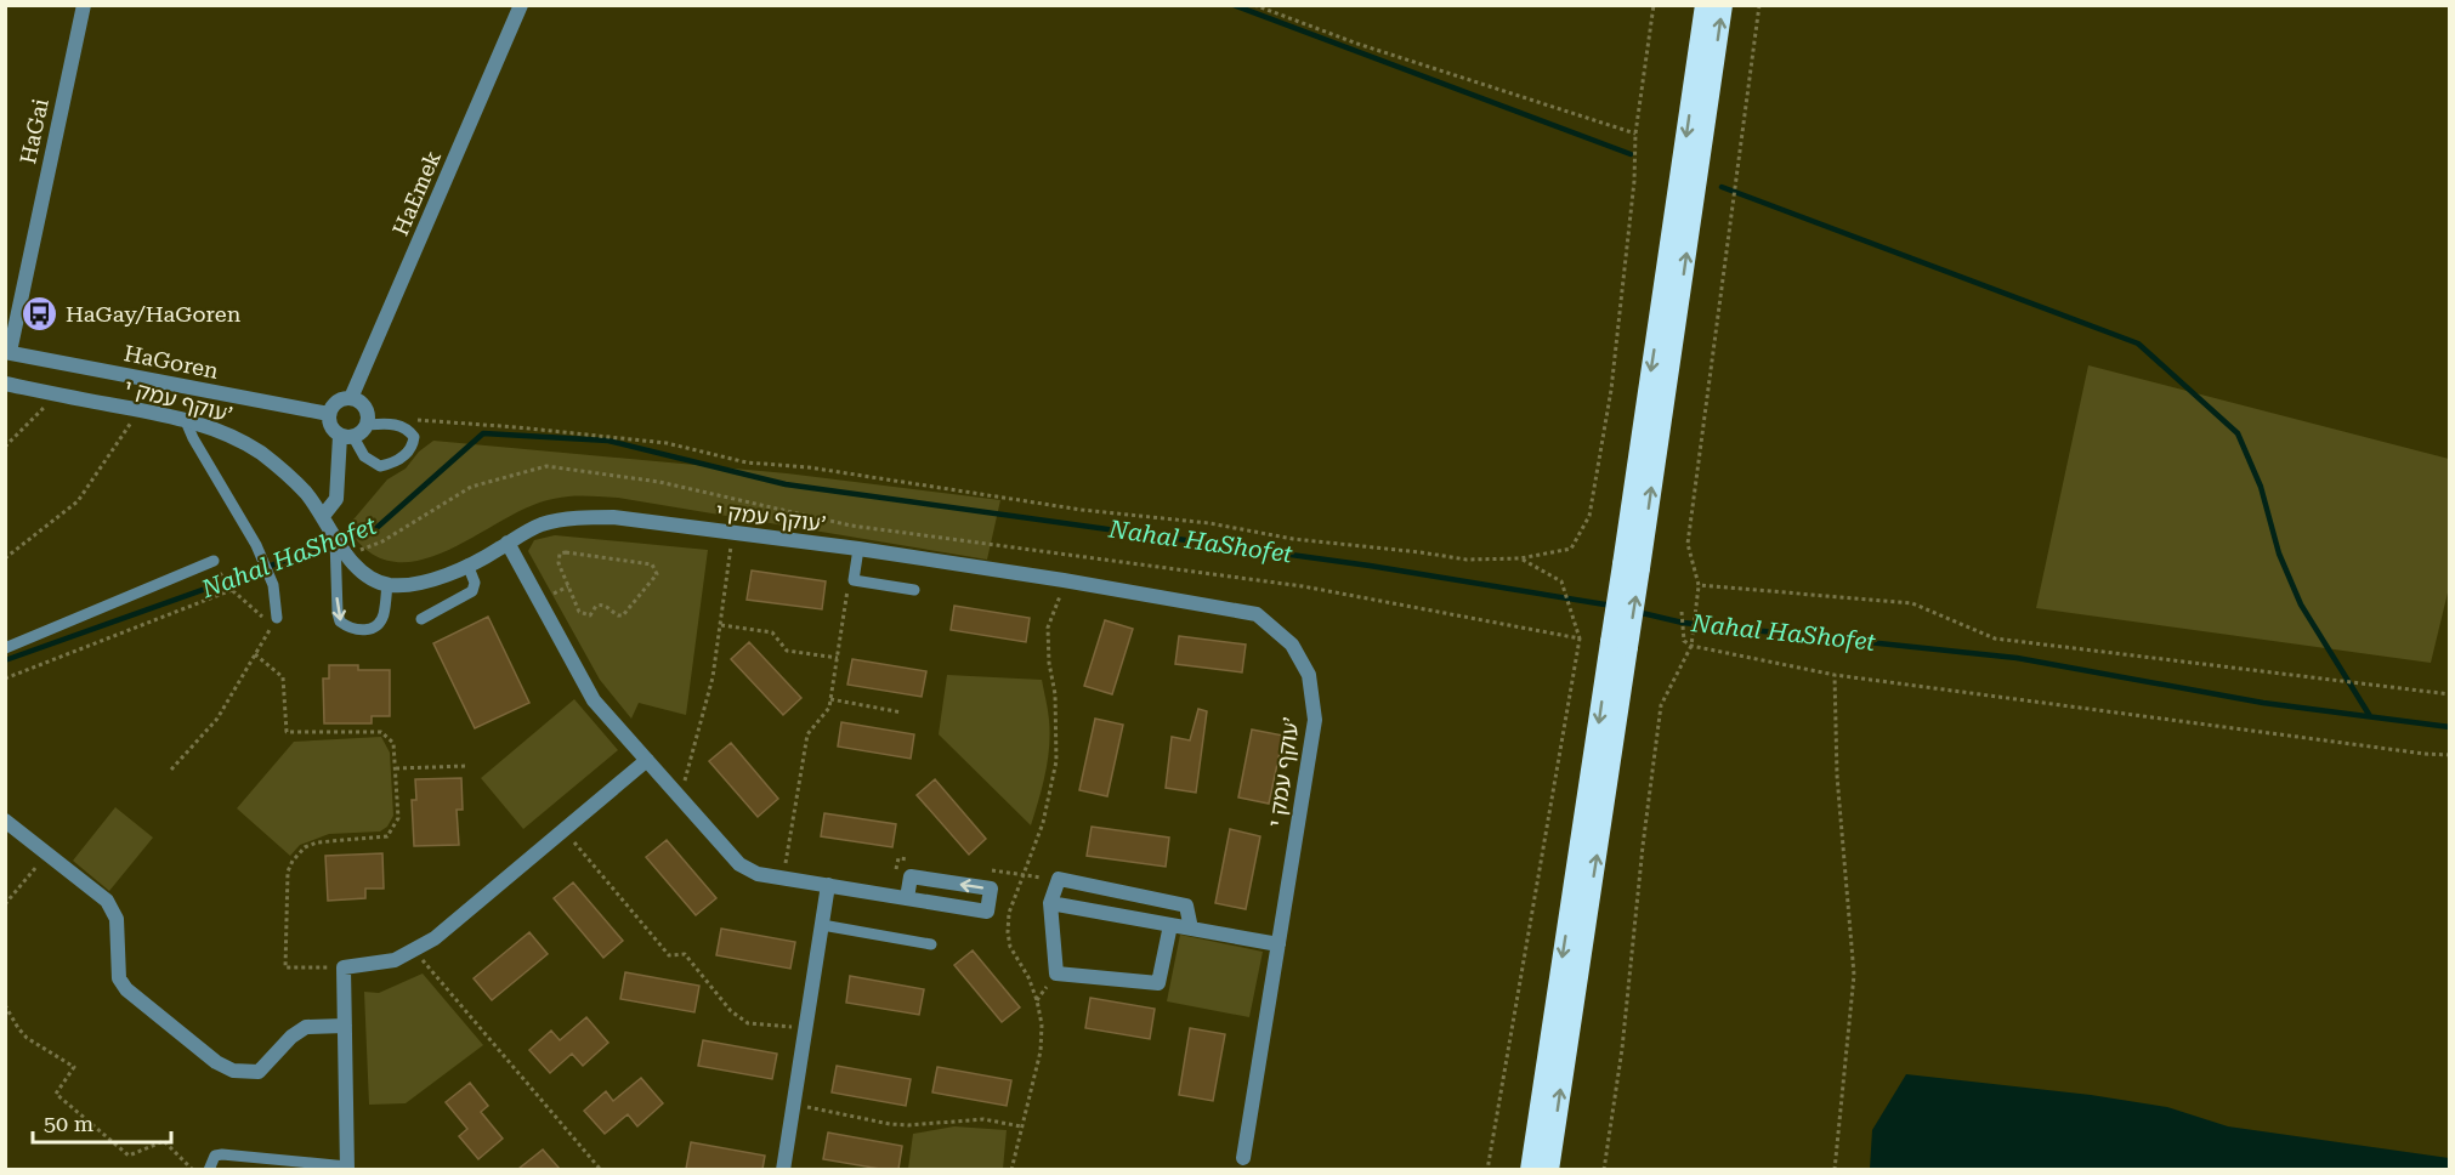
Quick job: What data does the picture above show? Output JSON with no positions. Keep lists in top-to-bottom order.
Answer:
{
  "streets": {
    "street": [
      "HaGai",
      "HaEmek",
      "HaGoren",
      "עוקף עמק י’"
    ]
  },
  "crossings": [
    ["HaGai", "HaGoren"],
    ["HaEmek", "HaGoren"]
  ],
  "water": ["Nahal HaShofet"],
  "places": {
    "bus stop": ["HaGay/HaGoren"]
  },
  "scale_bar": "50 m"
}
